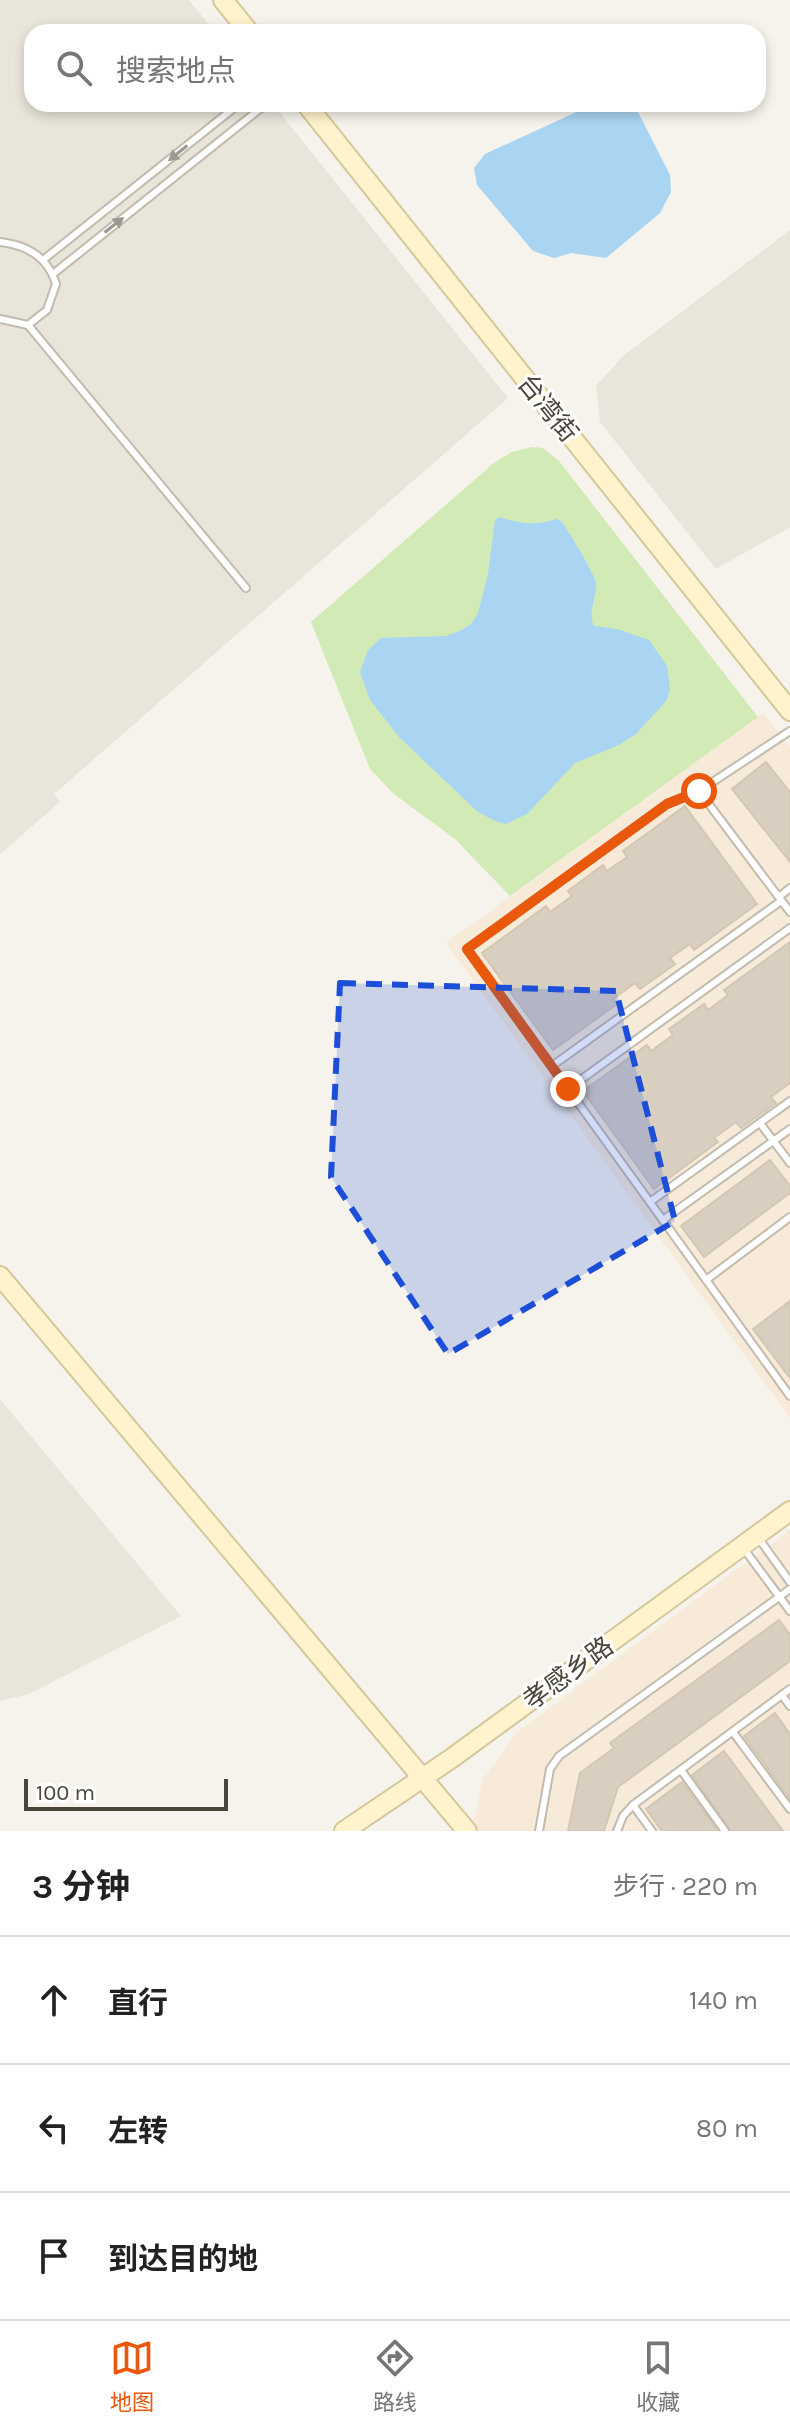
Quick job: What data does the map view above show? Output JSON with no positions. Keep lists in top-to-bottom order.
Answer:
{
  "streets": {
    "main road": ["台湾街", "孝感乡路"]
  },
  "scale_bar": "100 m",
  "page": {
    "search": "搜索地点",
    "scale": "100 m",
    "heading": ["3 分钟", "步行 · 220 m"],
    "list": [
      ["直行", "140 m"],
      ["左转", "80 m"],
      "到达目的地"
    ],
    "nav": ["地图", "路线", "收藏"]
  }
}
